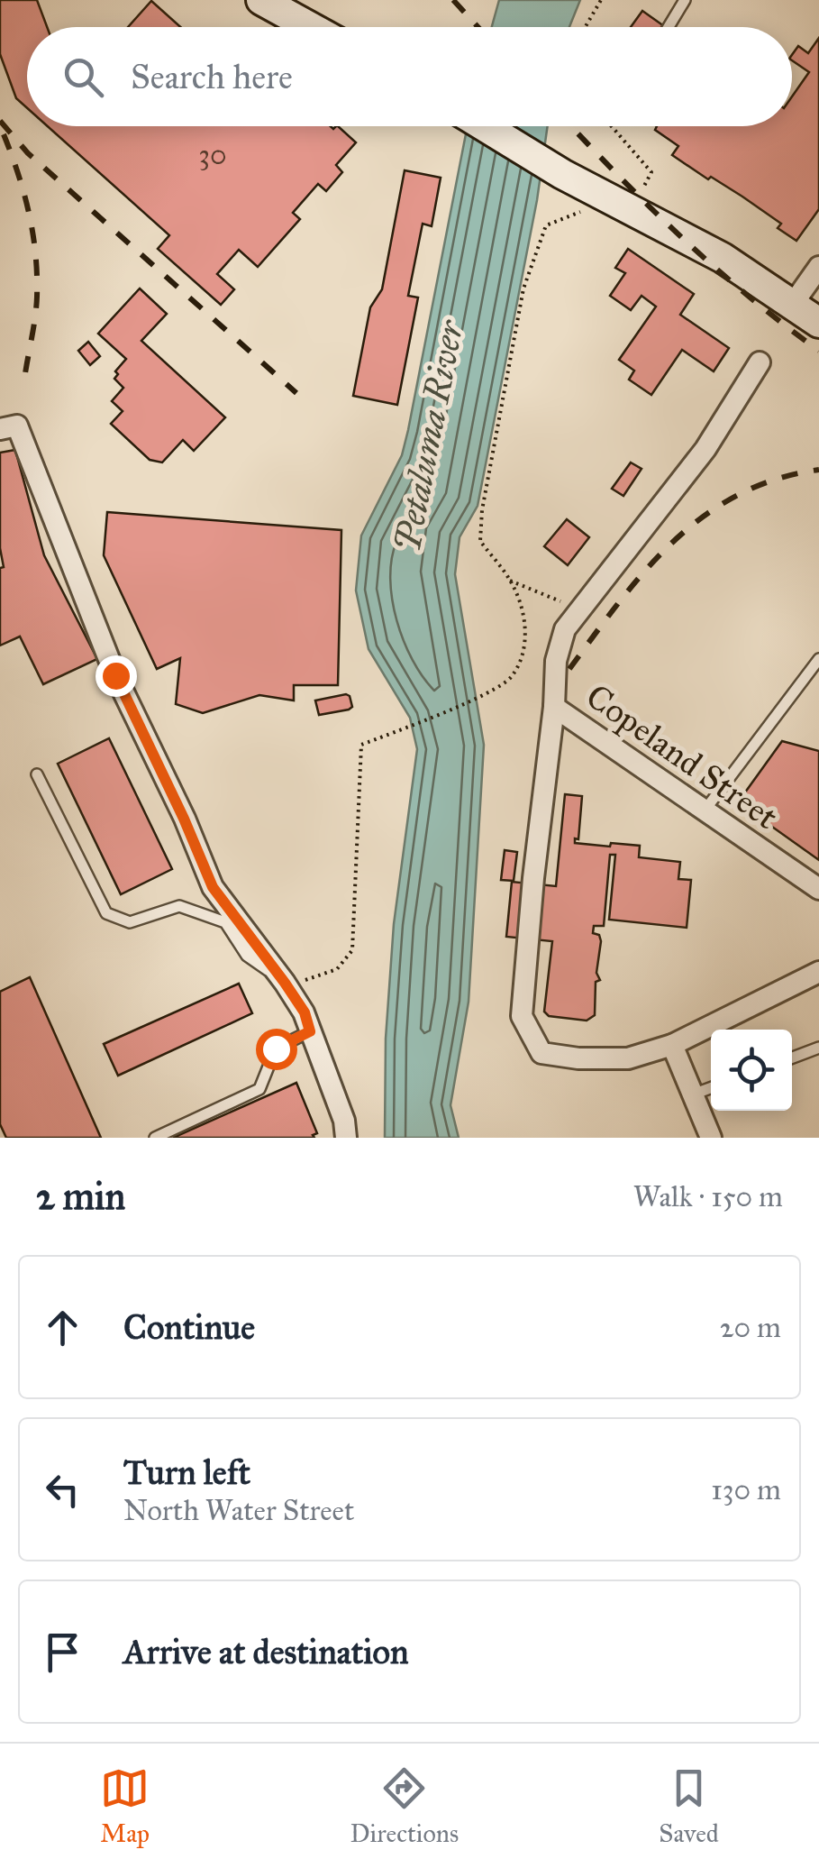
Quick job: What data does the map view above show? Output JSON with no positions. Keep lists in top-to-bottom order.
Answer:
{
  "streets": {
    "street": ["Copeland Street"]
  },
  "water": ["Petaluma River"],
  "house_numbers": ["30"],
  "page": {
    "search": "Search here",
    "heading": ["2 min", "Walk · 150 m"],
    "list": [
      ["Continue", "20 m"],
      ["Turn left", "North Water Street", "130 m"],
      "Arrive at destination"
    ],
    "nav": ["Map", "Directions", "Saved"]
  }
}
